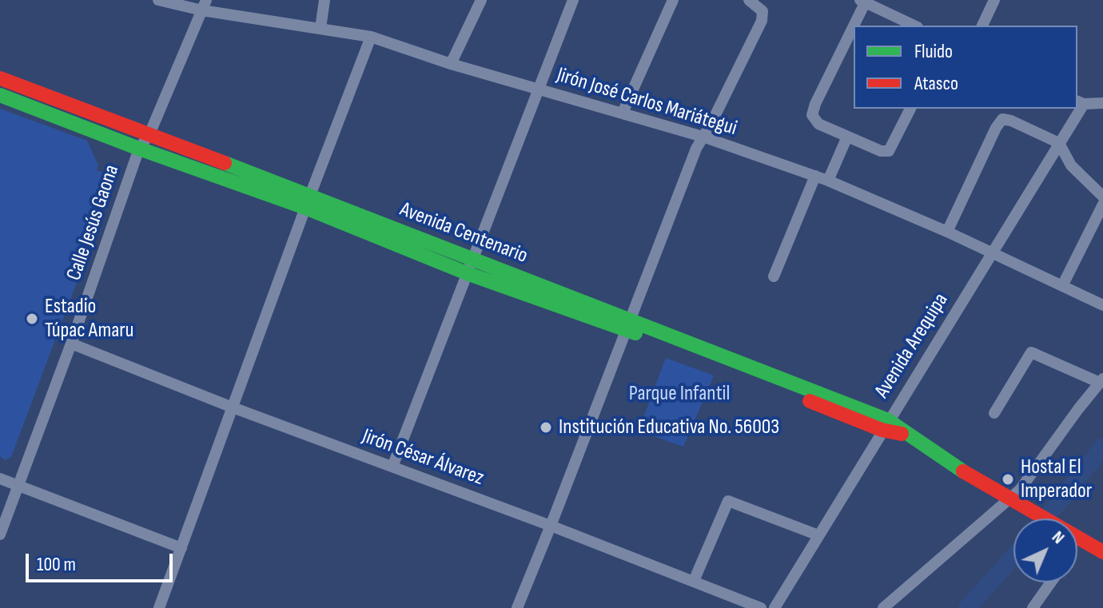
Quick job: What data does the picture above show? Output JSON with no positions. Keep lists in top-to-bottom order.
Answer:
{
  "streets": {
    "street": [
      "Jirón José Carlos Mariátegui",
      "Calle Jesús Gaona",
      "Avenida Arequipa",
      "Jirón César Álvarez"
    ]
  },
  "crossings": [
    ["Jirón José Carlos Mariátegui", "Calle Jesús Gaona"],
    ["Jirón José Carlos Mariátegui", "Avenida Arequipa"],
    ["Calle Jesús Gaona", "Jirón César Álvarez"]
  ],
  "parks": ["Parque Infantil"],
  "places": ["Estadio Túpac Amaru", "Institución Educativa No. 56003", "Hostal El Imperador"],
  "legend": ["Fluido", "Atasco"],
  "scale_bar": "100 m",
  "north": "top right"
}
